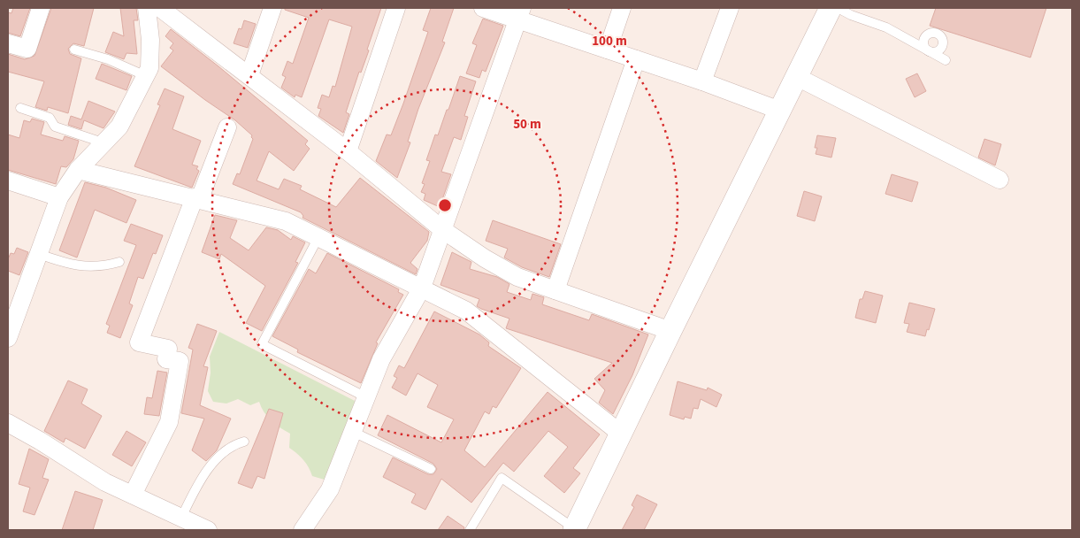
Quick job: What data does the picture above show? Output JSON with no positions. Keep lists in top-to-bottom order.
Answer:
{
  "rings": ["100 m", "50 m"]
}
